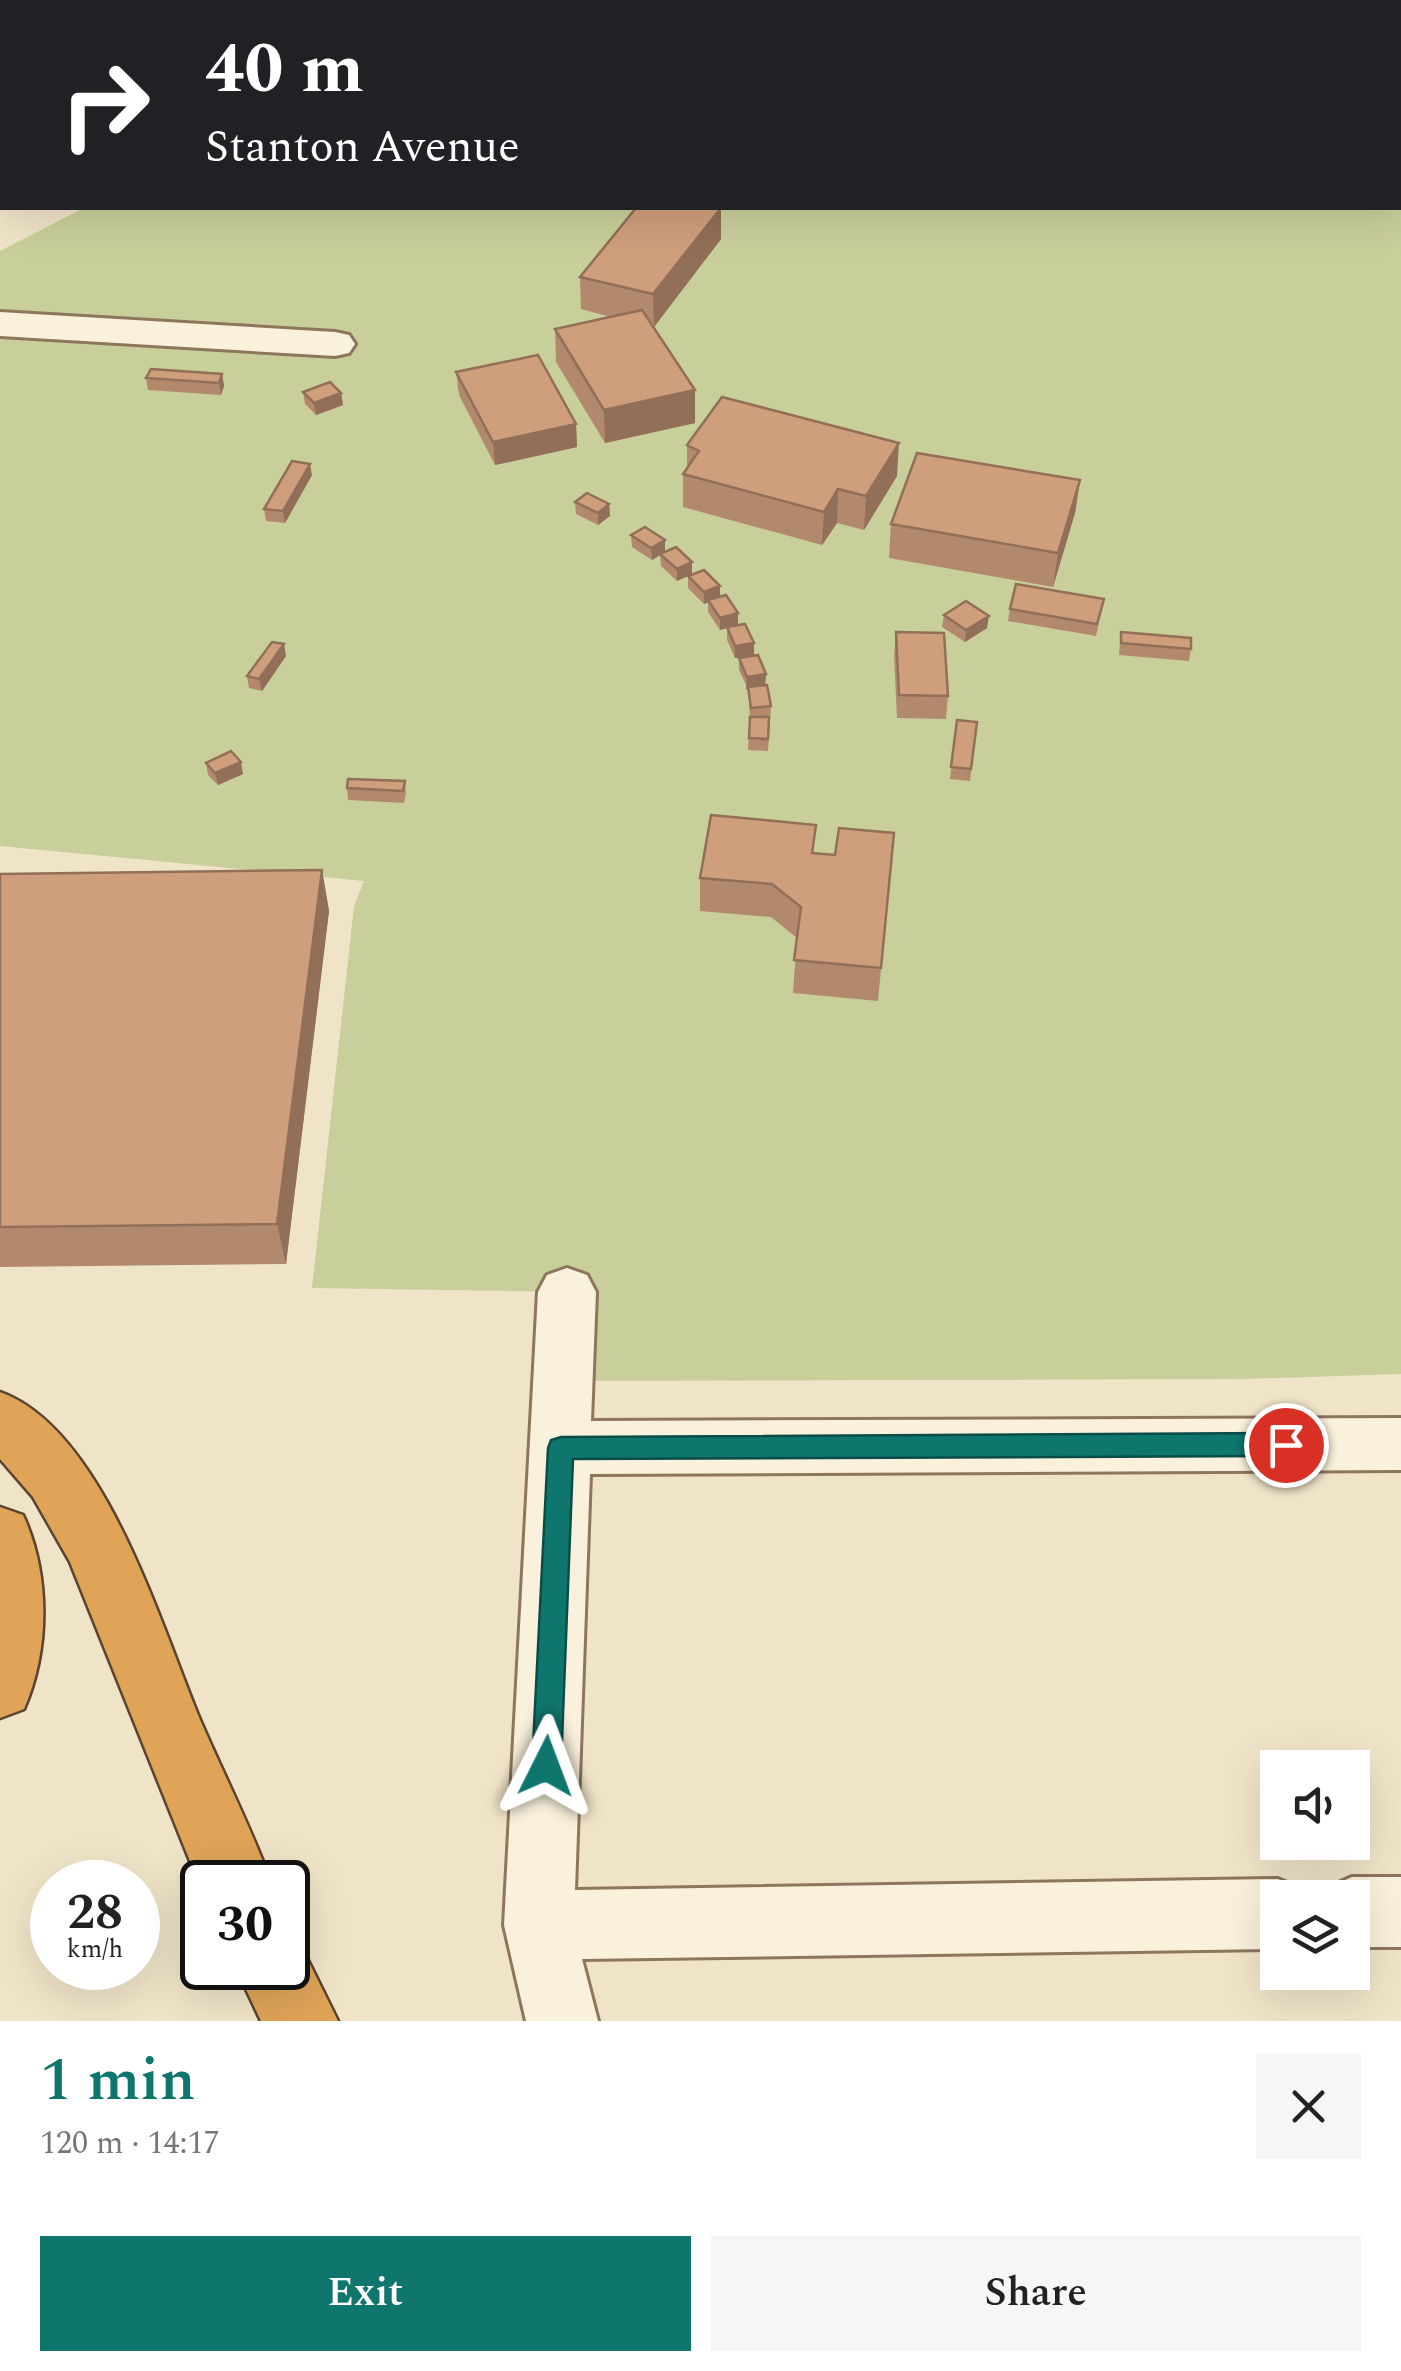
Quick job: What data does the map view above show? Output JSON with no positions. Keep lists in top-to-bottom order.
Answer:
{
  "page": {
    "turn": ["40 m", "Stanton Avenue"],
    "speed": "28 km/h",
    "limit": "30",
    "heading": ["1 min", "120 m · 14:17"],
    "buttons": ["Exit", "Share"]
  }
}
